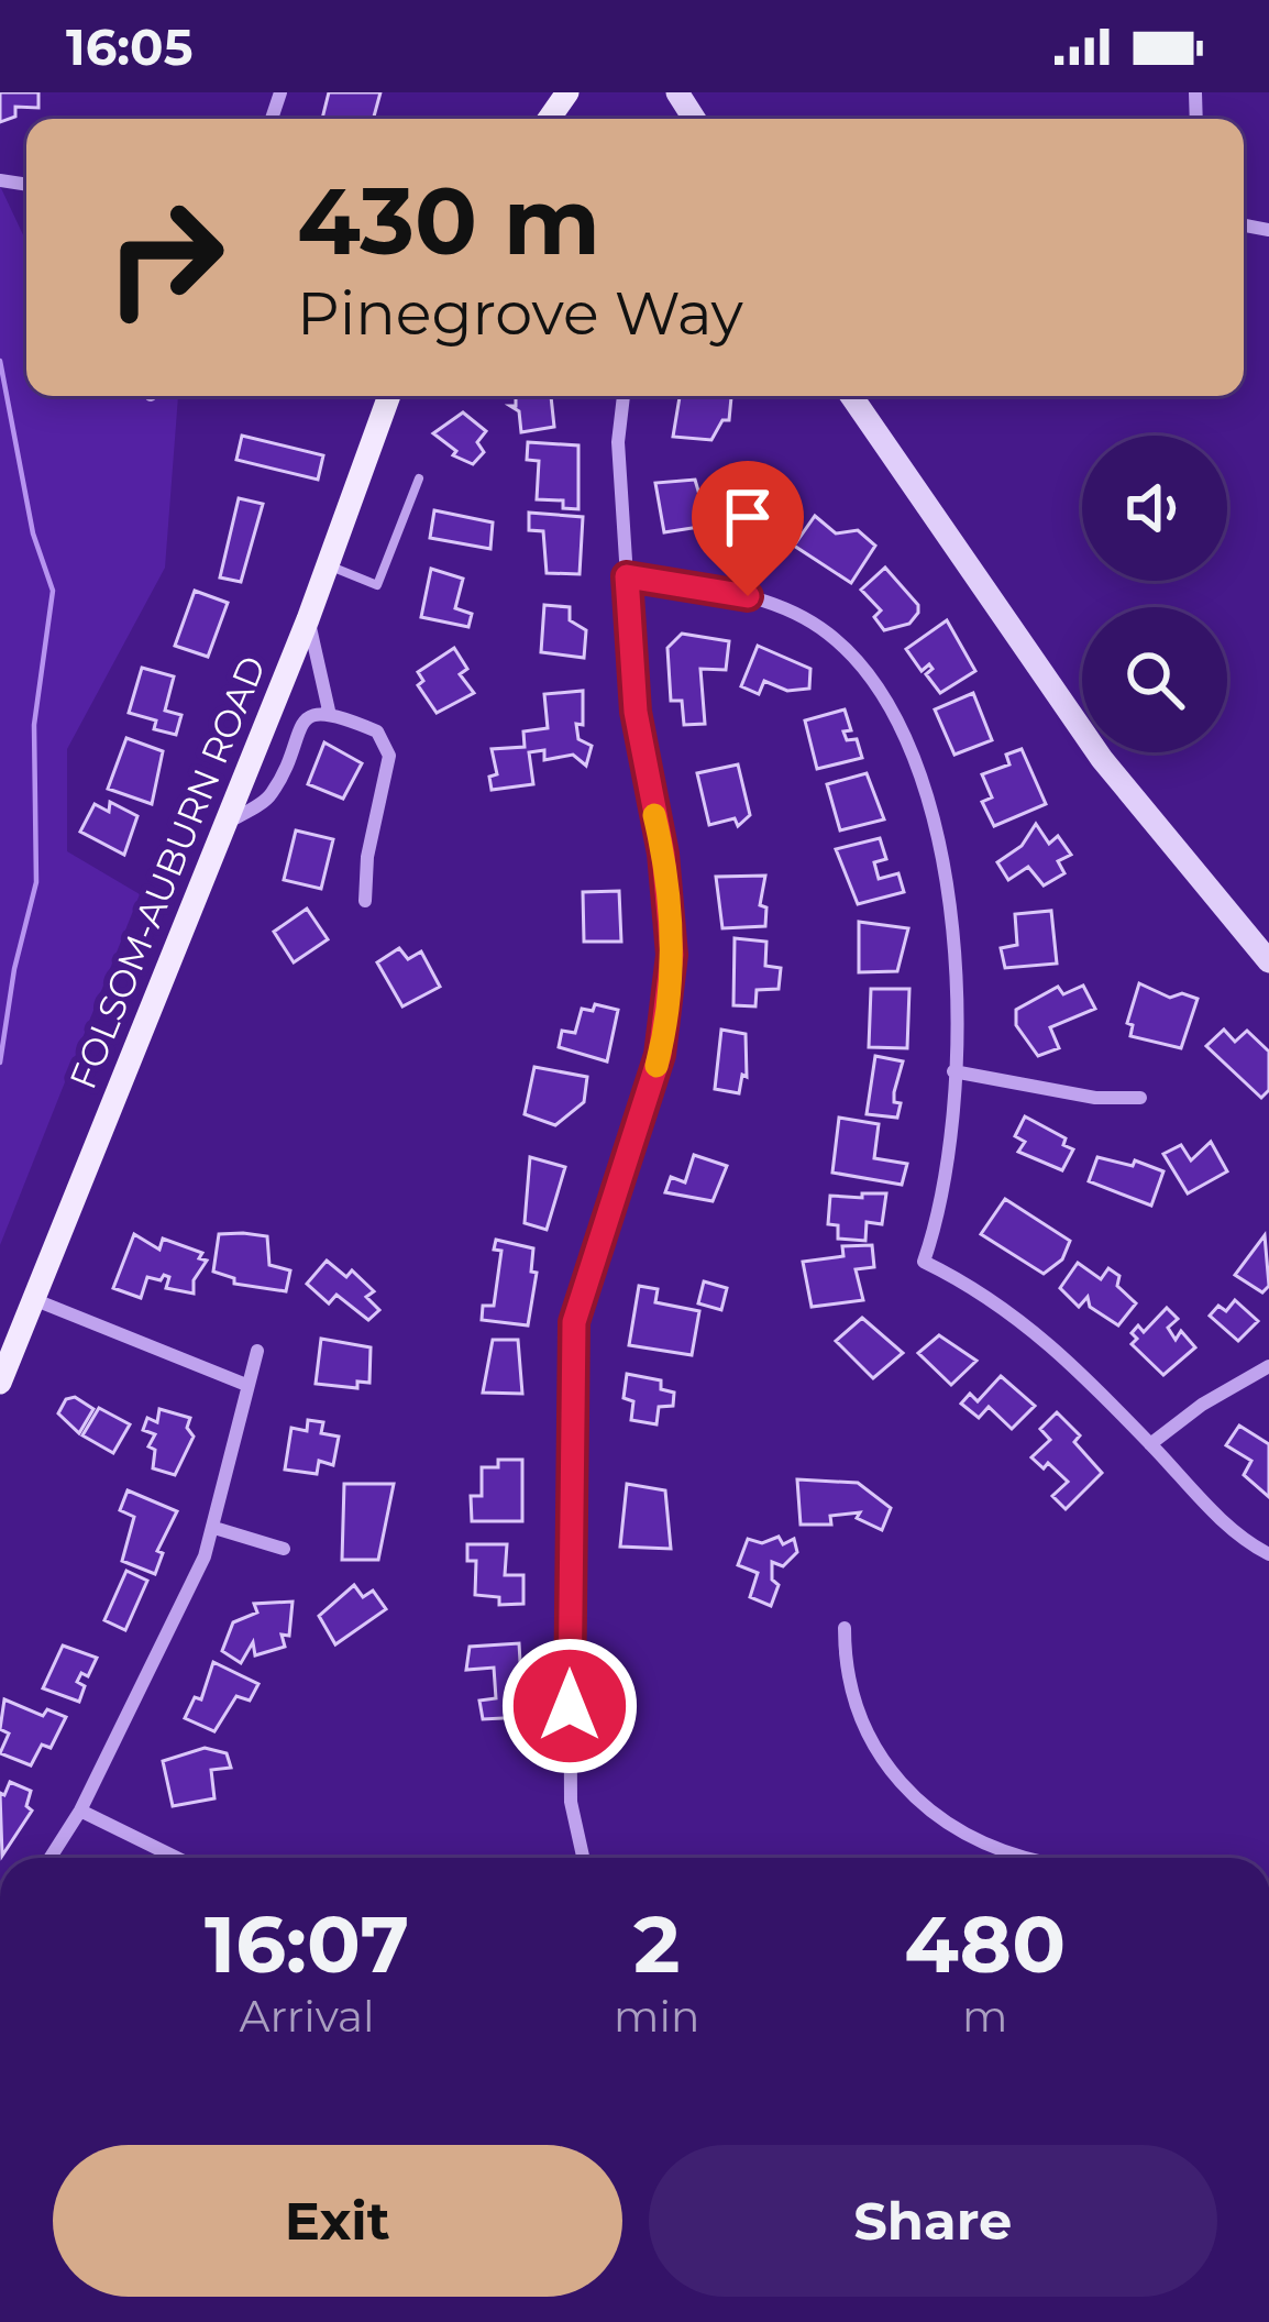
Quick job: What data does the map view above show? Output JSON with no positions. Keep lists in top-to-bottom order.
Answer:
{
  "streets": {
    "main road": ["FOLSOM-AUBURN ROAD"]
  },
  "page": {
    "status": "16:05",
    "turn": ["430 m", "Pinegrove Way"],
    "eta": [
      "16:07",
      "Arrival",
      "2",
      "min",
      "480",
      "m"
    ],
    "buttons": ["Exit", "Share"]
  }
}
